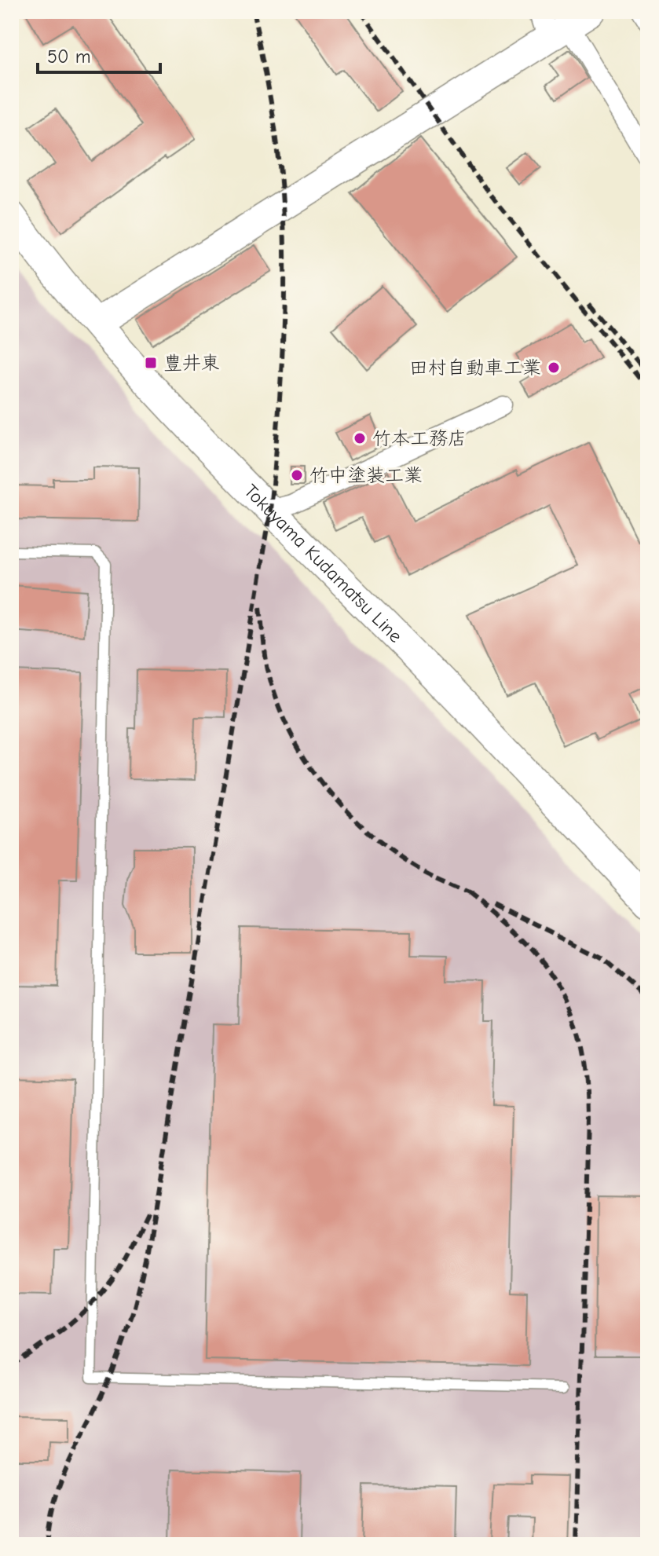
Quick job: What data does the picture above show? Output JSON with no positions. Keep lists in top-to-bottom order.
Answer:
{
  "streets": {
    "main road": ["Tokuyama Kudamatsu Line"]
  },
  "places": {
    "transit": ["豊井東"],
    "other": ["田村自動車工業", "竹本工務店", "竹中塗装工業"]
  },
  "scale_bar": "50 m"
}
